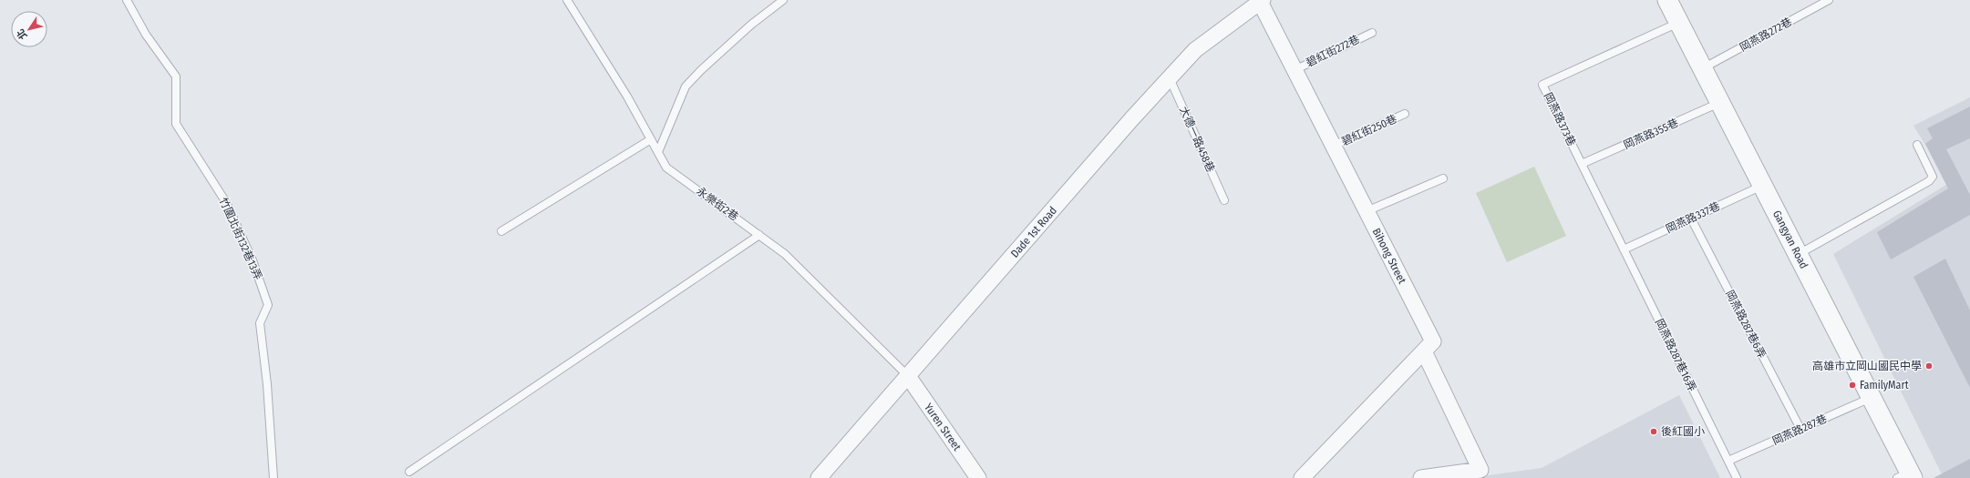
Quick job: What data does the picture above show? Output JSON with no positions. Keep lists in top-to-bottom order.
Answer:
{
  "streets": {
    "street": [
      "Dade 1st Road",
      "Gangyan Road",
      "Bihong Street",
      "Yuren Street"
    ],
    "lane": [
      "岡燕路272巷",
      "碧紅街272巷",
      "岡燕路373巷",
      "碧紅街250巷",
      "岡燕路355巷",
      "大德一路458巷",
      "永樂街2巷",
      "岡燕路337巷",
      "竹圍北街132巷13弄",
      "岡燕路287巷6弄",
      "岡燕路287巷16弄",
      "岡燕路287巷"
    ]
  },
  "crossings": [
    ["岡燕路272巷", "Gangyan Road"],
    ["碧紅街272巷", "Bihong Street"],
    ["岡燕路373巷", "岡燕路355巷"],
    ["岡燕路373巷", "岡燕路337巷"],
    ["岡燕路373巷", "Gangyan Road"],
    ["岡燕路373巷", "岡燕路287巷16弄"],
    ["碧紅街250巷", "Bihong Street"],
    ["岡燕路355巷", "Gangyan Road"],
    ["大德一路458巷", "Dade 1st Road"],
    ["永樂街2巷", "Dade 1st Road"],
    ["永樂街2巷", "Yuren Street"],
    ["岡燕路337巷", "Gangyan Road"],
    ["岡燕路337巷", "岡燕路287巷6弄"],
    ["岡燕路337巷", "岡燕路287巷16弄"],
    ["Dade 1st Road", "Bihong Street"],
    ["Dade 1st Road", "Yuren Street"],
    ["Gangyan Road", "岡燕路287巷"],
    ["岡燕路287巷6弄", "岡燕路287巷"],
    ["岡燕路287巷16弄", "岡燕路287巷"]
  ],
  "places": ["高雄市立岡山國民中學", "FamilyMart", "後紅國小"],
  "north": "bottom left"
}
